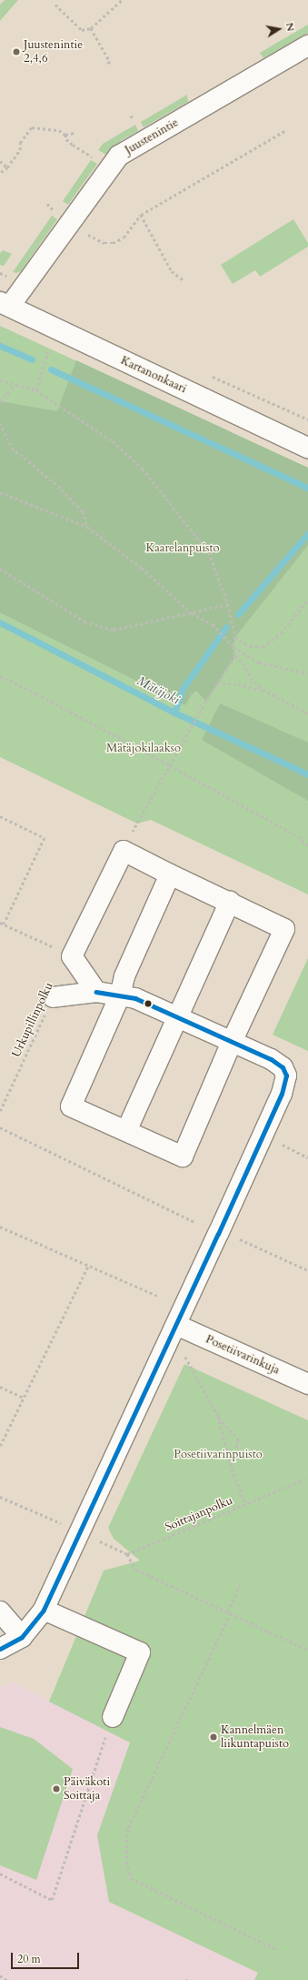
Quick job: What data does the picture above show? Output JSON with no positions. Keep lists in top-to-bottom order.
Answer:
{
  "streets": {
    "street": ["Juustenintie", "Kartanonkaari", "Posetiivarinkuja"],
    "path": ["Urkupillinpolku", "Soittajanpolku"]
  },
  "crossings": [
    ["Juustenintie", "Kartanonkaari"]
  ],
  "water": ["Mätäjoki"],
  "parks": ["Kaarelanpuisto", "Mätäjokilaakso", "Posetiivarinpuisto"],
  "places": ["Juustenintie 2,4,6", "Kannelmäen liikuntapuisto", "Päiväkoti Soittaja"],
  "scale_bar": "20 m",
  "north": "right"
}
